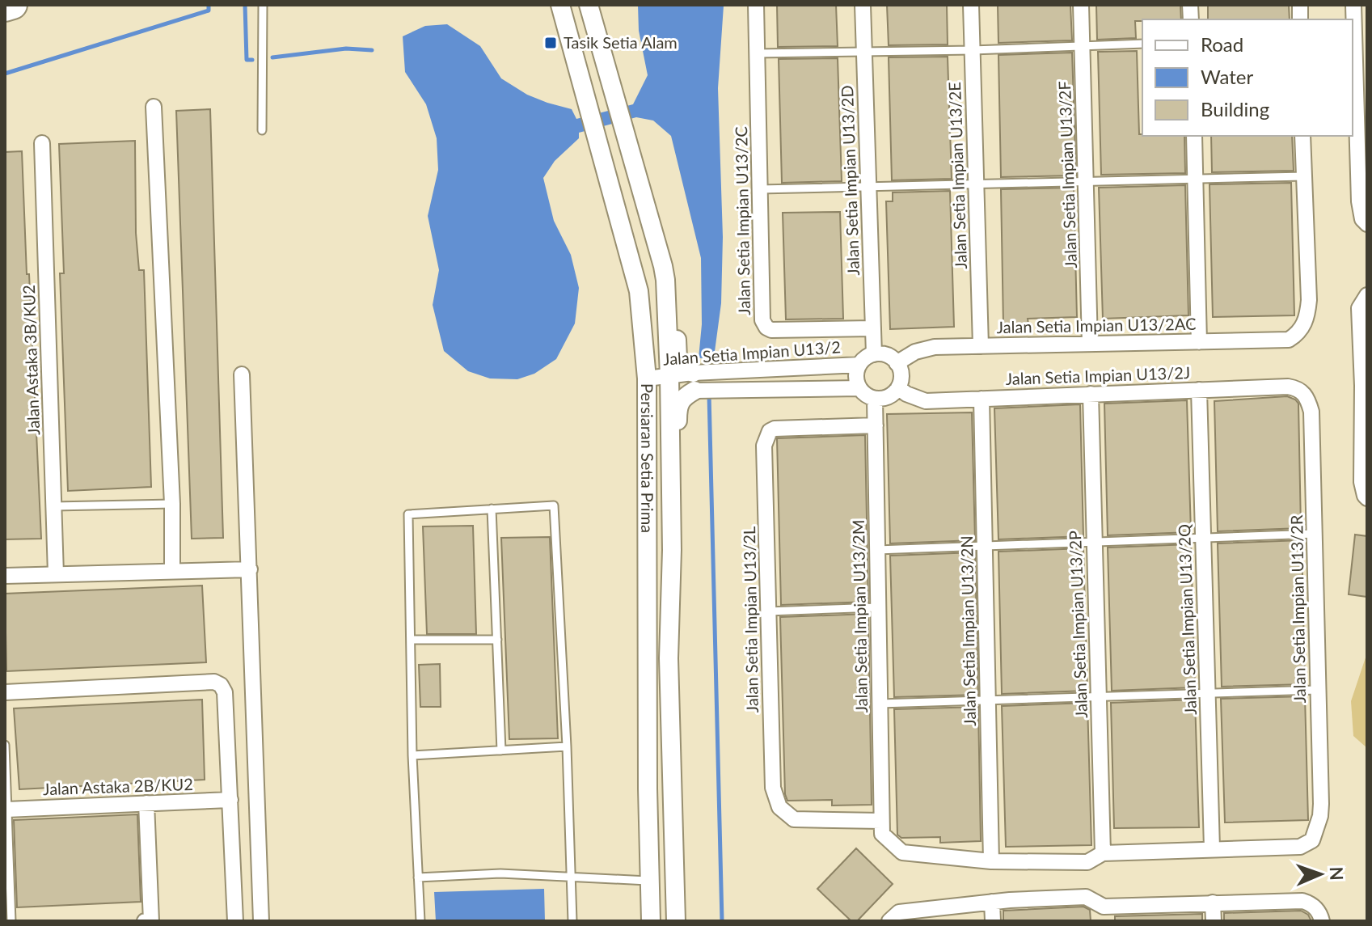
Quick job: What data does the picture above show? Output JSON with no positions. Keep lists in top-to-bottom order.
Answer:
{
  "streets": {
    "street": [
      "Jalan Setia Impian U13/2F",
      "Jalan Setia Impian U13/2E",
      "Jalan Setia Impian U13/2D",
      "Jalan Setia Impian U13/2C",
      "Jalan Setia Impian U13/2AC",
      "Jalan Setia Impian U13/2",
      "Jalan Astaka 3B/KU2",
      "Jalan Setia Impian U13/2J",
      "Persiaran Setia Prima",
      "Jalan Setia Impian U13/2R",
      "Jalan Setia Impian U13/2M",
      "Jalan Setia Impian U13/2L",
      "Jalan Setia Impian U13/2Q",
      "Jalan Setia Impian U13/2P",
      "Jalan Setia Impian U13/2N",
      "Jalan Astaka 2B/KU2"
    ]
  },
  "crossings": [
    ["Jalan Setia Impian U13/2F", "Jalan Setia Impian U13/2AC"],
    ["Jalan Setia Impian U13/2E", "Jalan Setia Impian U13/2AC"],
    ["Jalan Setia Impian U13/2D", "Jalan Setia Impian U13/2C"],
    ["Jalan Setia Impian U13/2D", "Jalan Setia Impian U13/2AC"],
    ["Jalan Setia Impian U13/2D", "Jalan Setia Impian U13/2"],
    ["Jalan Setia Impian U13/2D", "Jalan Setia Impian U13/2J"],
    ["Jalan Setia Impian U13/2D", "Jalan Setia Impian U13/2M"],
    ["Jalan Setia Impian U13/2AC", "Jalan Setia Impian U13/2"],
    ["Jalan Setia Impian U13/2AC", "Jalan Setia Impian U13/2J"],
    ["Jalan Setia Impian U13/2AC", "Jalan Setia Impian U13/2M"],
    ["Jalan Setia Impian U13/2", "Jalan Setia Impian U13/2J"],
    ["Jalan Setia Impian U13/2", "Persiaran Setia Prima"],
    ["Jalan Setia Impian U13/2", "Jalan Setia Impian U13/2M"],
    ["Jalan Setia Impian U13/2J", "Jalan Setia Impian U13/2R"],
    ["Jalan Setia Impian U13/2J", "Jalan Setia Impian U13/2M"],
    ["Jalan Setia Impian U13/2J", "Jalan Setia Impian U13/2Q"],
    ["Jalan Setia Impian U13/2J", "Jalan Setia Impian U13/2P"],
    ["Jalan Setia Impian U13/2J", "Jalan Setia Impian U13/2N"],
    ["Jalan Setia Impian U13/2R", "Jalan Setia Impian U13/2Q"],
    ["Jalan Setia Impian U13/2M", "Jalan Setia Impian U13/2L"]
  ],
  "places": {
    "transit": ["Tasik Setia Alam"]
  },
  "legend": ["Road", "Water", "Building"],
  "north": "right"
}
